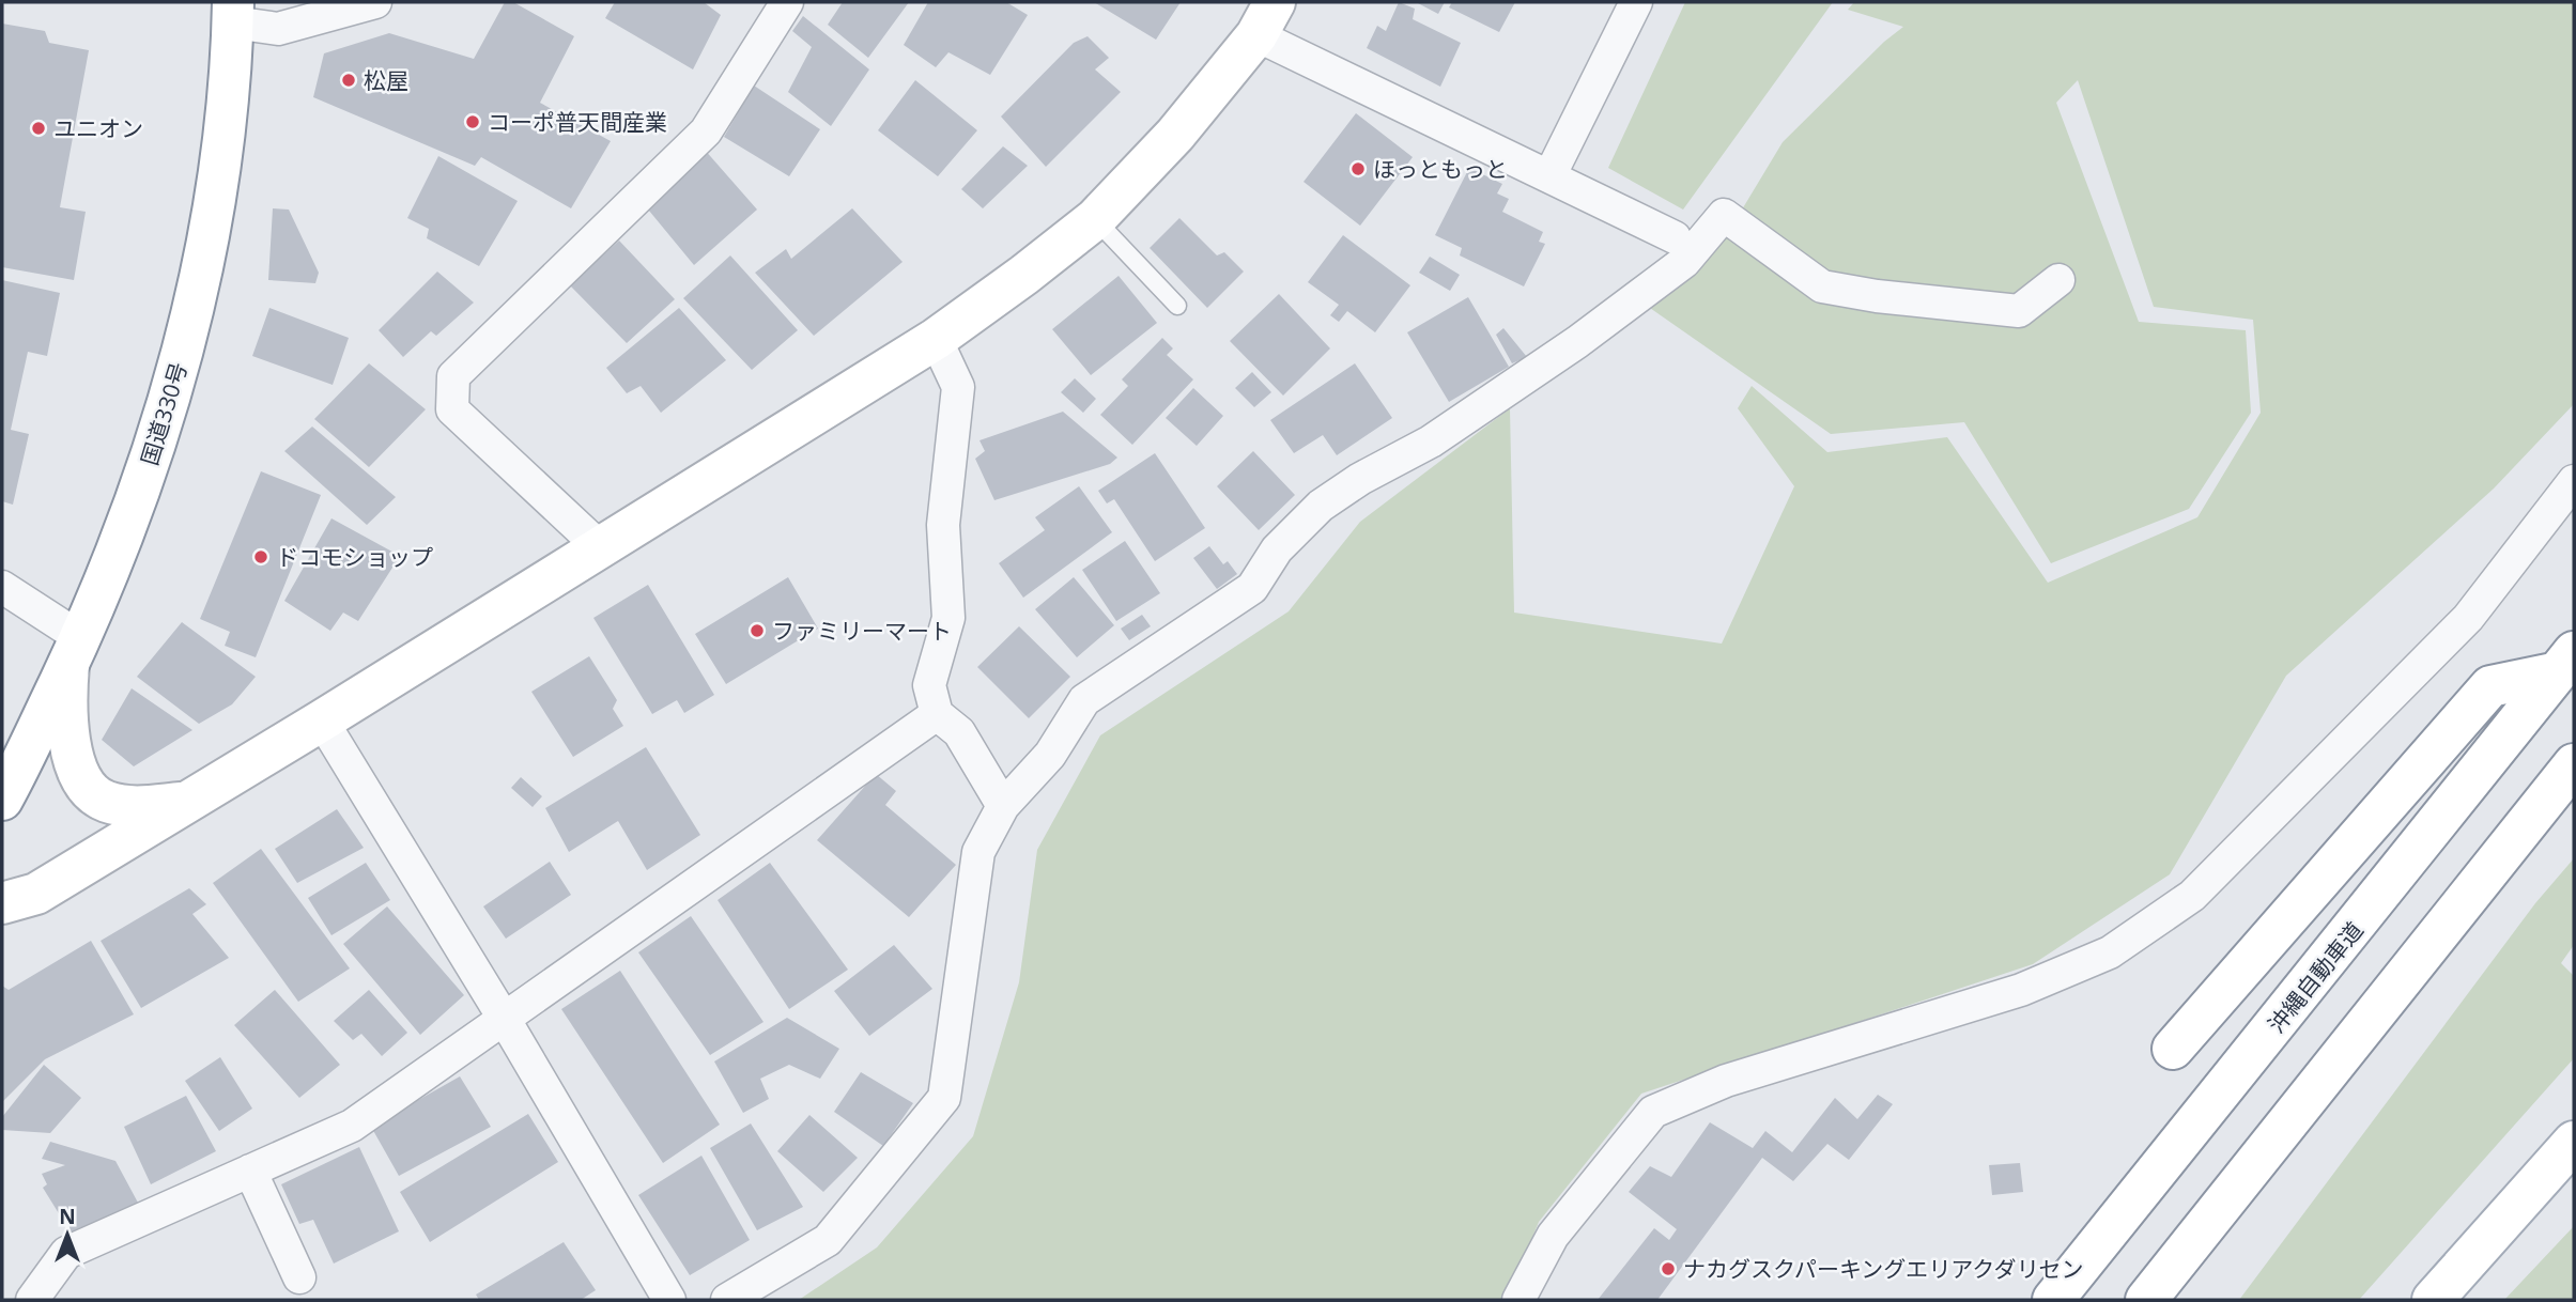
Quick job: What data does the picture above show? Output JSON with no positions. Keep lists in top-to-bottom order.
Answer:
{
  "streets": {
    "main road": ["国道330号", "沖縄自動車道"]
  },
  "places": [
    "松屋",
    "コーポ普天間産業",
    "ユニオン",
    "ほっともっと",
    "ドコモショップ",
    "ファミリーマート",
    "ナカグスクパーキングエリアクダリセン"
  ],
  "north": "top"
}
